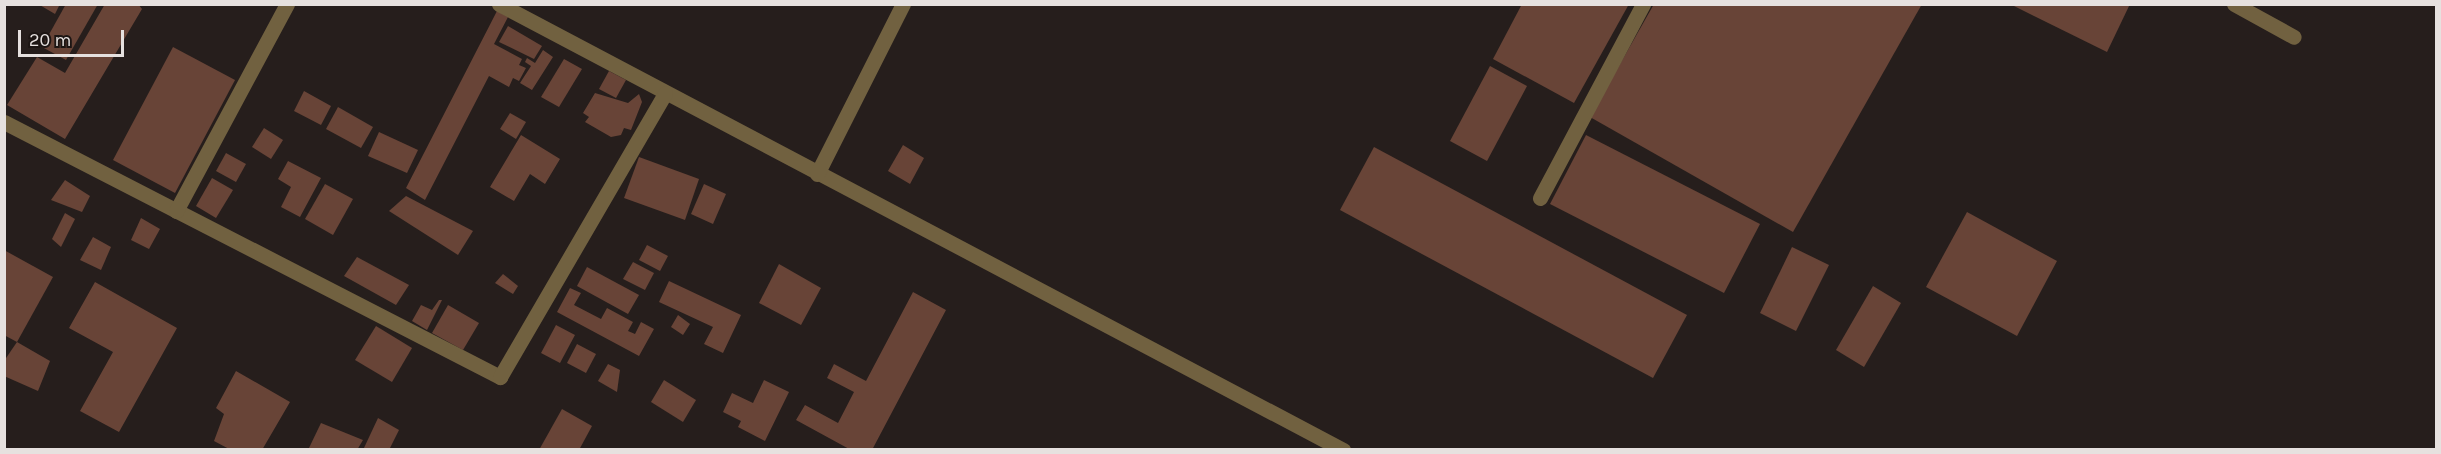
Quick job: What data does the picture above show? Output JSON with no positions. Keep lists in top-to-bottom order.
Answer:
{
  "scale_bar": "20 m"
}
